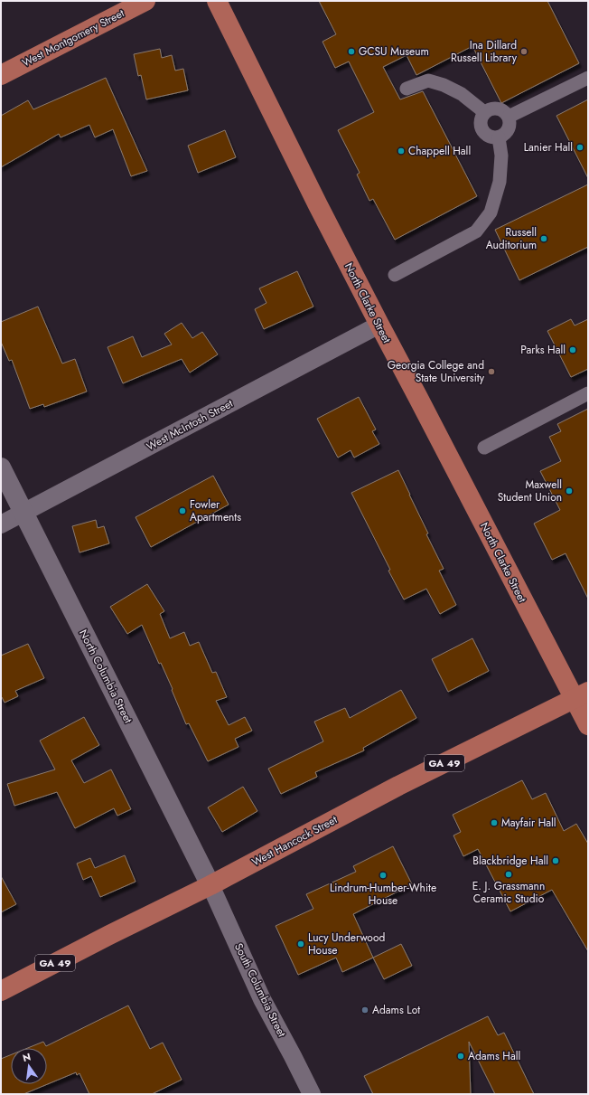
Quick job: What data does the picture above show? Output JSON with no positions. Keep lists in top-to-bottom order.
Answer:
{
  "streets": {
    "main road": [
      "West Montgomery Street",
      "North Clarke Street",
      "GA 49",
      "West Hancock Street"
    ],
    "street": ["West McIntosh Street", "North Columbia Street", "South Columbia Street"]
  },
  "crossings": [
    ["North Clarke Street", "West McIntosh Street"],
    ["North Clarke Street", "West Hancock Street"],
    ["West McIntosh Street", "North Columbia Street"],
    ["North Columbia Street", "West Hancock Street"],
    ["North Columbia Street", "South Columbia Street"],
    ["West Hancock Street", "South Columbia Street"]
  ],
  "places": [
    "GCSU Museum",
    "Ina Dillard Russell Library",
    "Lanier Hall",
    "Chappell Hall",
    "Russell Auditorium",
    "Parks Hall",
    "Georgia College and State University",
    "Maxwell Student Union",
    "Fowler Apartments",
    "Mayfair Hall",
    "Blackbridge Hall",
    "E. J. Grassmann Ceramic Studio",
    "Lindrum-Humber-White House",
    "Lucy Underwood House",
    "Adams Lot",
    "Adams Hall"
  ],
  "north": "top"
}
